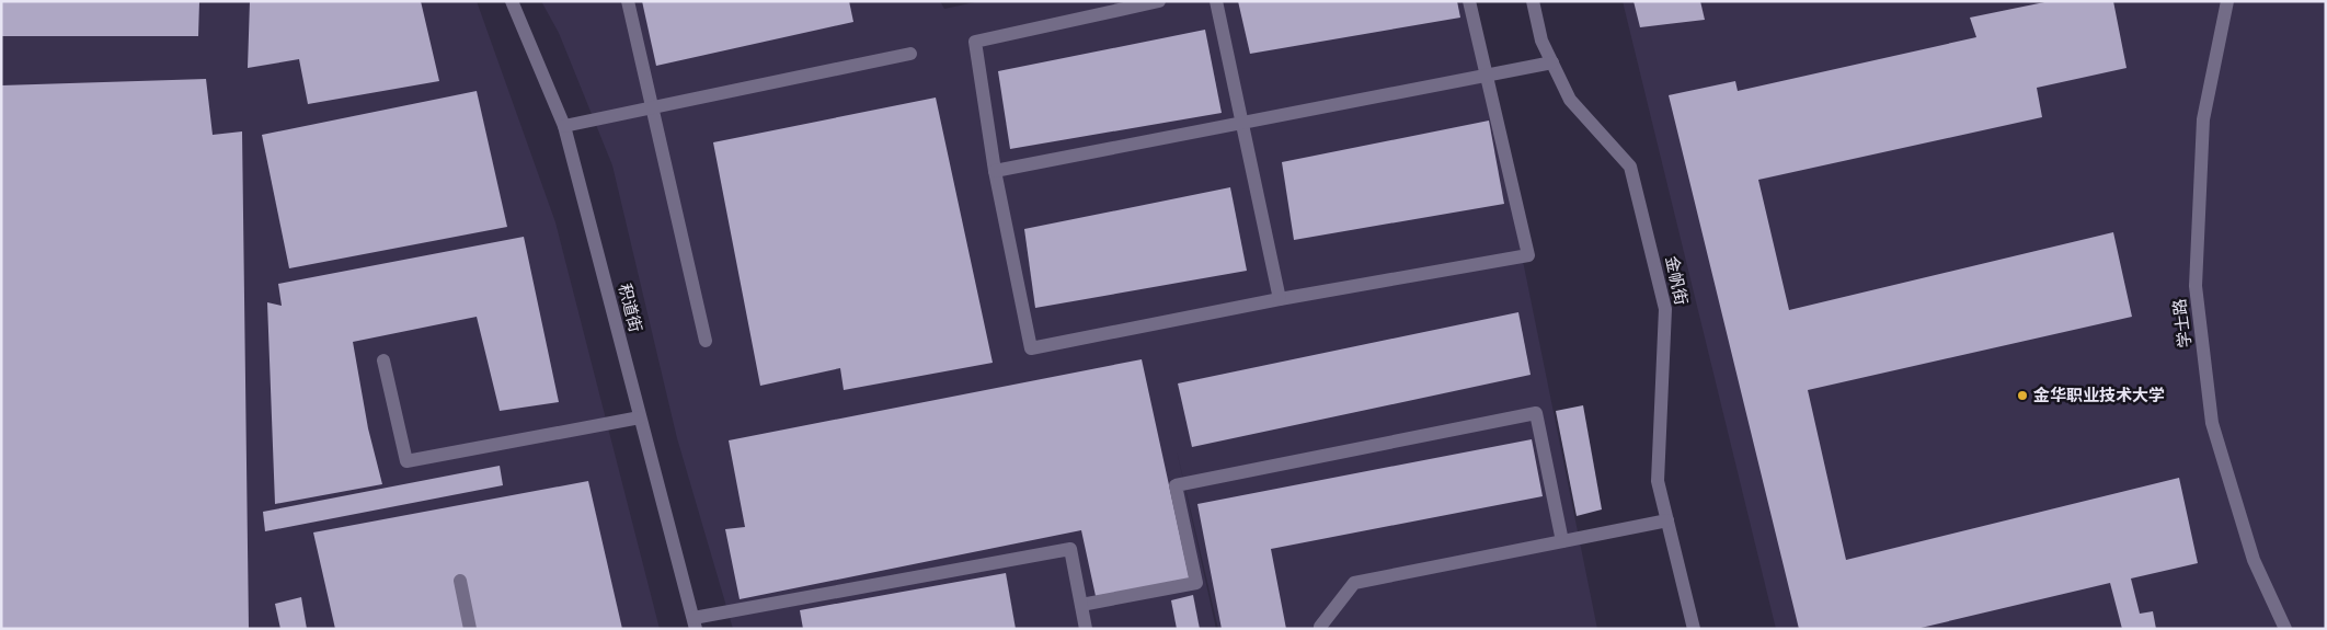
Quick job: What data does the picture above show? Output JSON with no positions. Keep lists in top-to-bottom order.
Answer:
{
  "streets": {
    "street": ["金帆街", "积道街", "学士路"]
  },
  "places": ["金华职业技术大学"]
}
